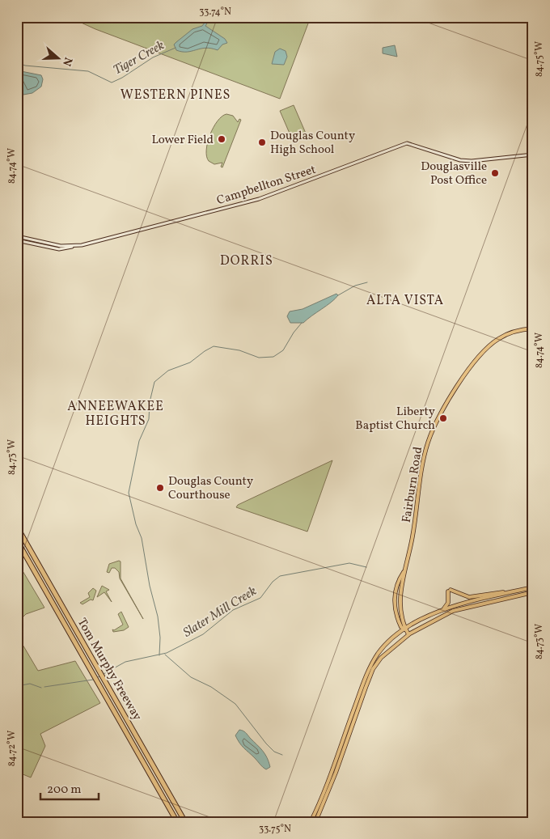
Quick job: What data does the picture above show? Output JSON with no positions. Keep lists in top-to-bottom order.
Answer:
{
  "streets": {
    "highway": ["Tom Murphy Freeway"],
    "main road": ["Campbellton Street", "Fairburn Road"]
  },
  "districts": [
    "WESTERN PINES",
    "DORRIS",
    "ALTA VISTA",
    "ANNEEWAKEE HEIGHTS"
  ],
  "water": ["Tiger Creek", "Slater Mill Creek"],
  "places": [
    "Lower Field",
    "Douglas County High School",
    "Douglasville Post Office",
    "Liberty Baptist Church",
    "Douglas County Courthouse"
  ],
  "scale_bar": "200 m",
  "north": "right",
  "coordinates": [
    "33.74°N",
    "84.75°W",
    "84.74°W",
    "84.73°W",
    "84.72°W",
    "33.75°N"
  ]
}
